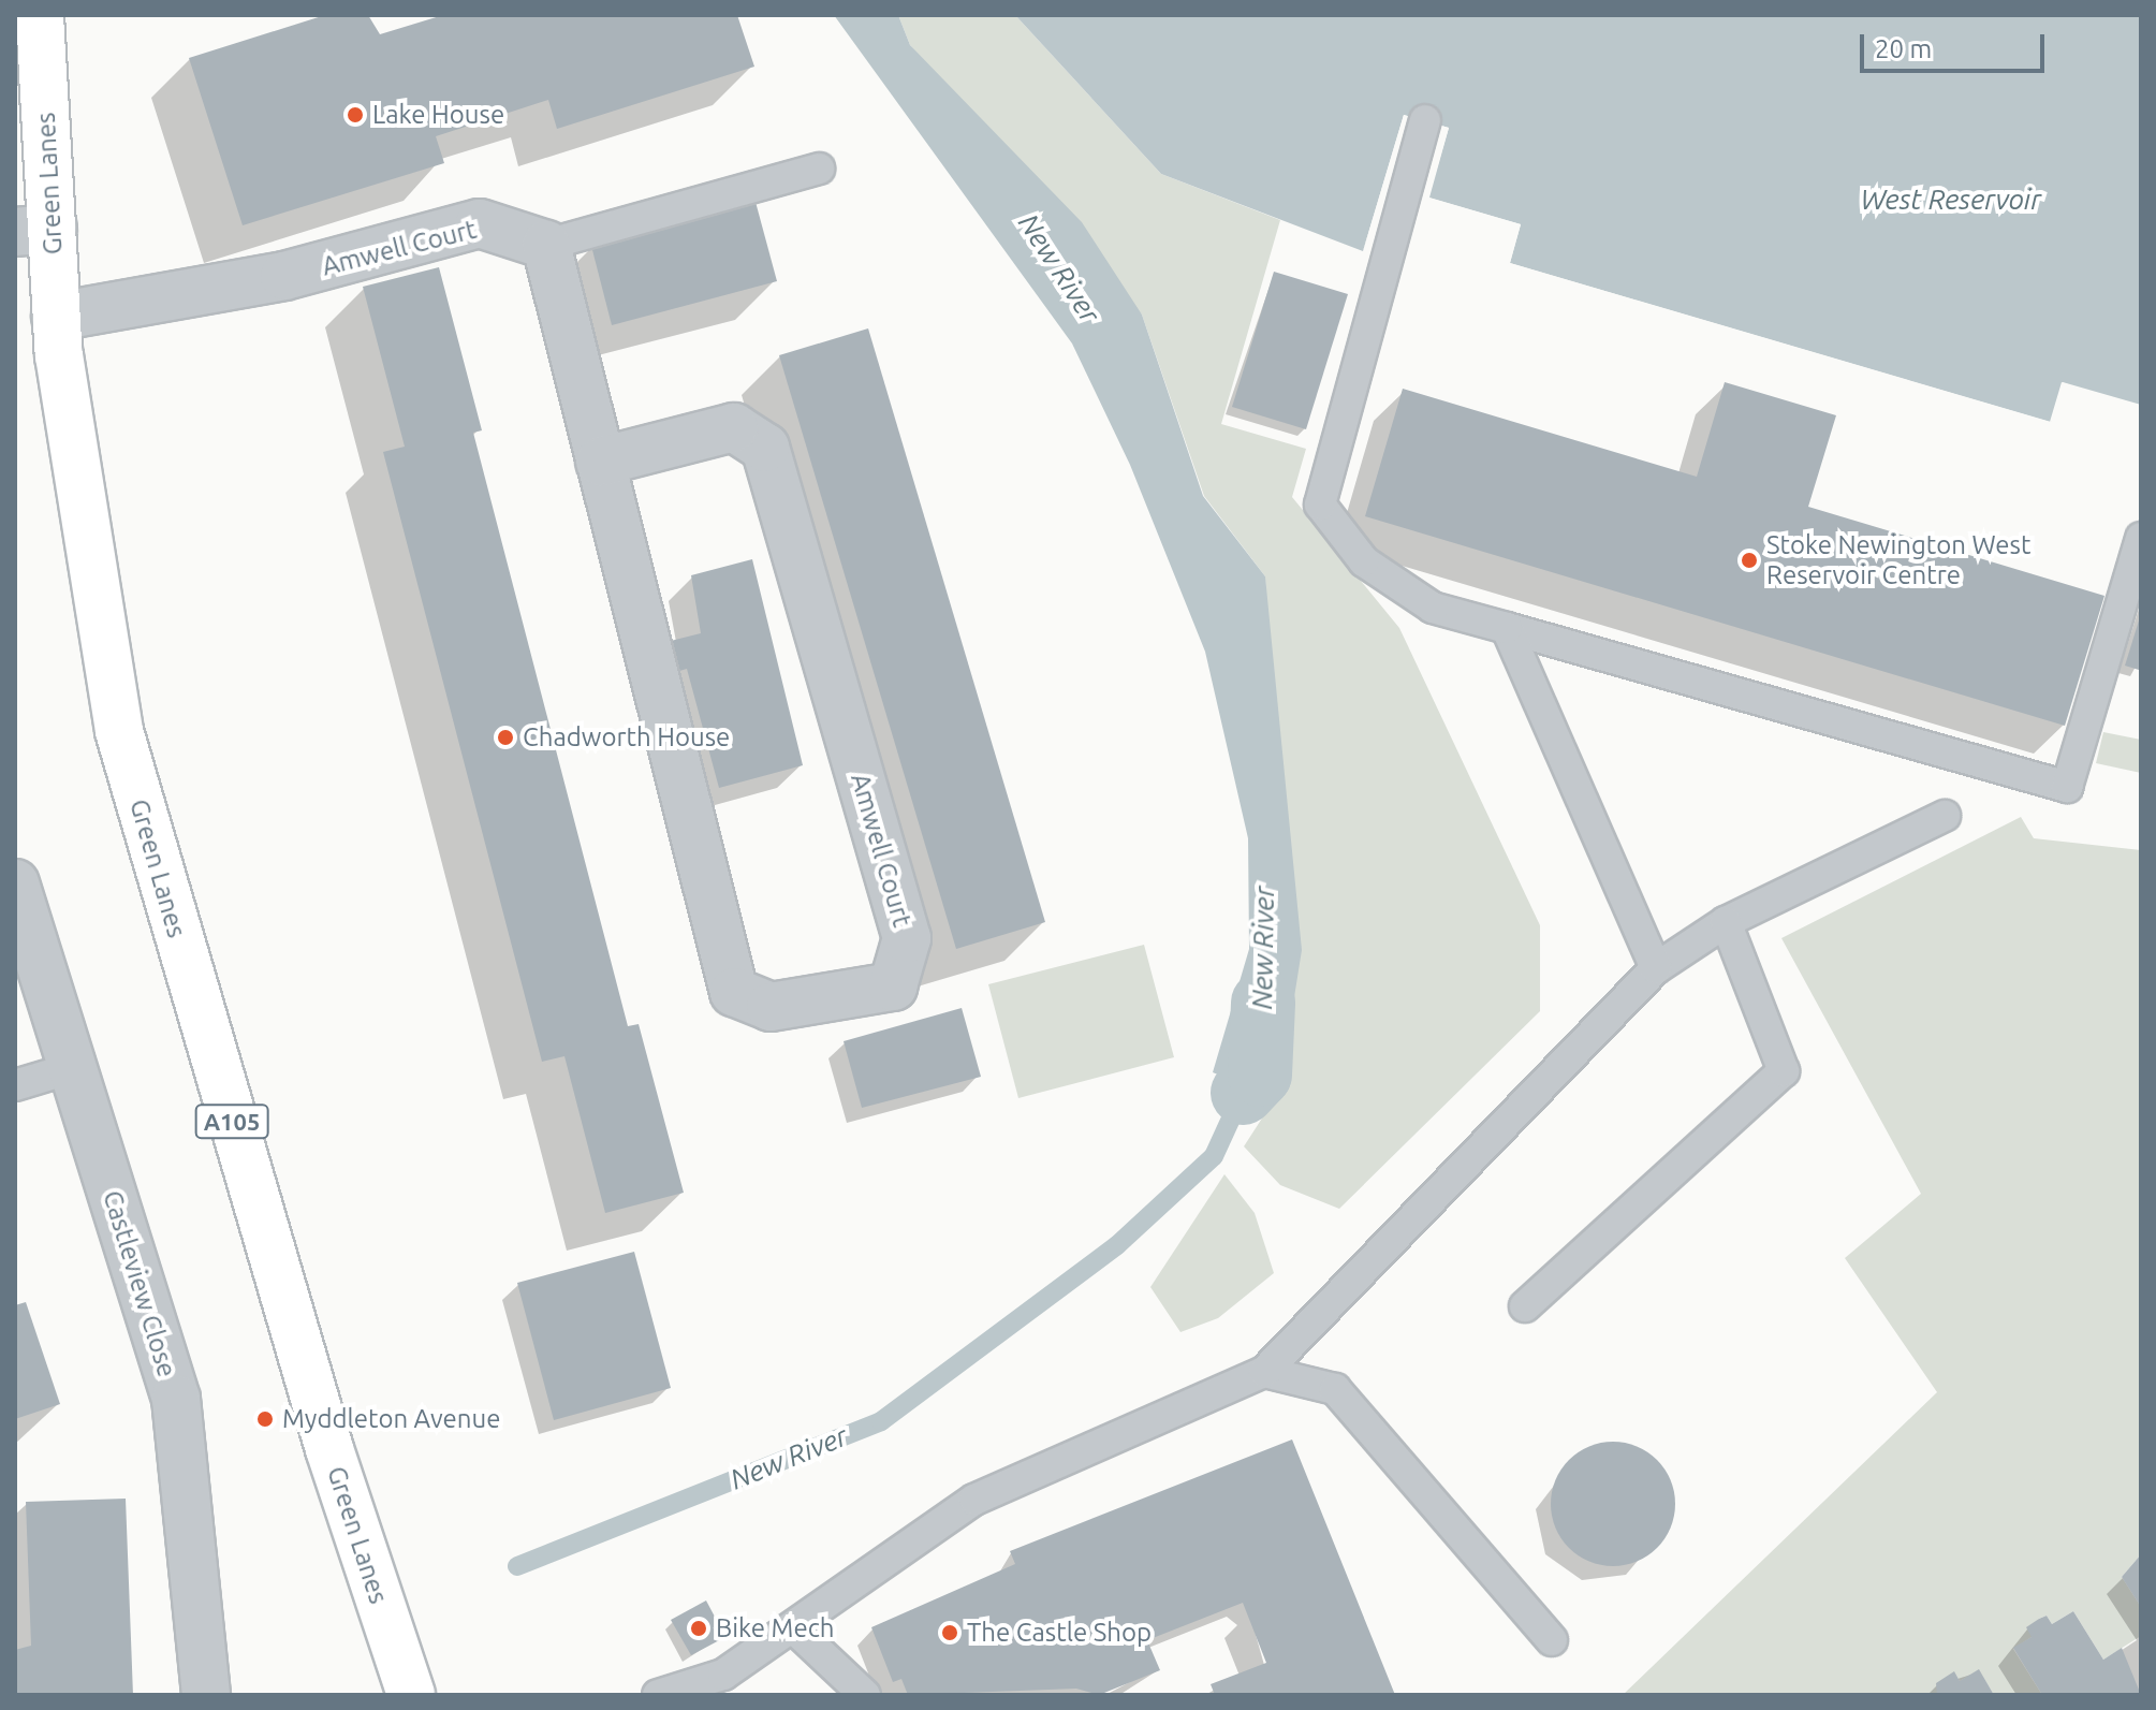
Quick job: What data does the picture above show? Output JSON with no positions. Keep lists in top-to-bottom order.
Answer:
{
  "streets": {
    "main road": ["Green Lanes", "A105"],
    "street": ["Amwell Court", "Castleview Close"]
  },
  "crossings": [
    ["Green Lanes", "Amwell Court"]
  ],
  "water": ["West Reservoir", "New River"],
  "places": [
    "Lake House",
    "Stoke Newington West Reservoir Centre",
    "Chadworth House",
    "Myddleton Avenue",
    "Bike Mech",
    "The Castle Shop"
  ],
  "scale_bar": "20 m"
}
